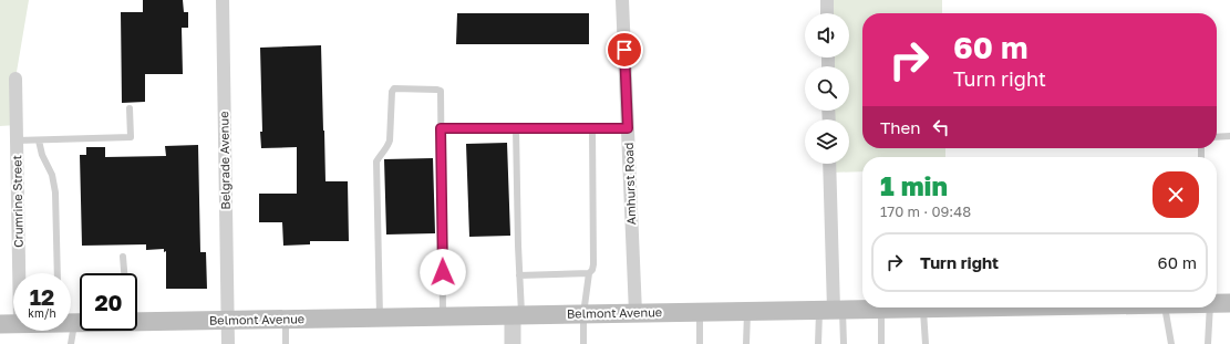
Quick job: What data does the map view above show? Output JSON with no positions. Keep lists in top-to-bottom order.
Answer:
{
  "streets": {
    "main road": ["Belmont Avenue"],
    "street": ["Belgrade Avenue", "Amhurst Road", "Crumrine Street"]
  },
  "crossings": [
    ["Belgrade Avenue", "Belmont Avenue"],
    ["Amhurst Road", "Belmont Avenue"]
  ],
  "page": {
    "turn": ["60 m", "Turn right"],
    "then": "Then",
    "heading": ["1 min", "170 m · 09:48"],
    "list": [
      {
        "name": "Turn right",
        "value": "60 m"
      }
    ],
    "speed": "12 km/h",
    "limit": "20"
  }
}
